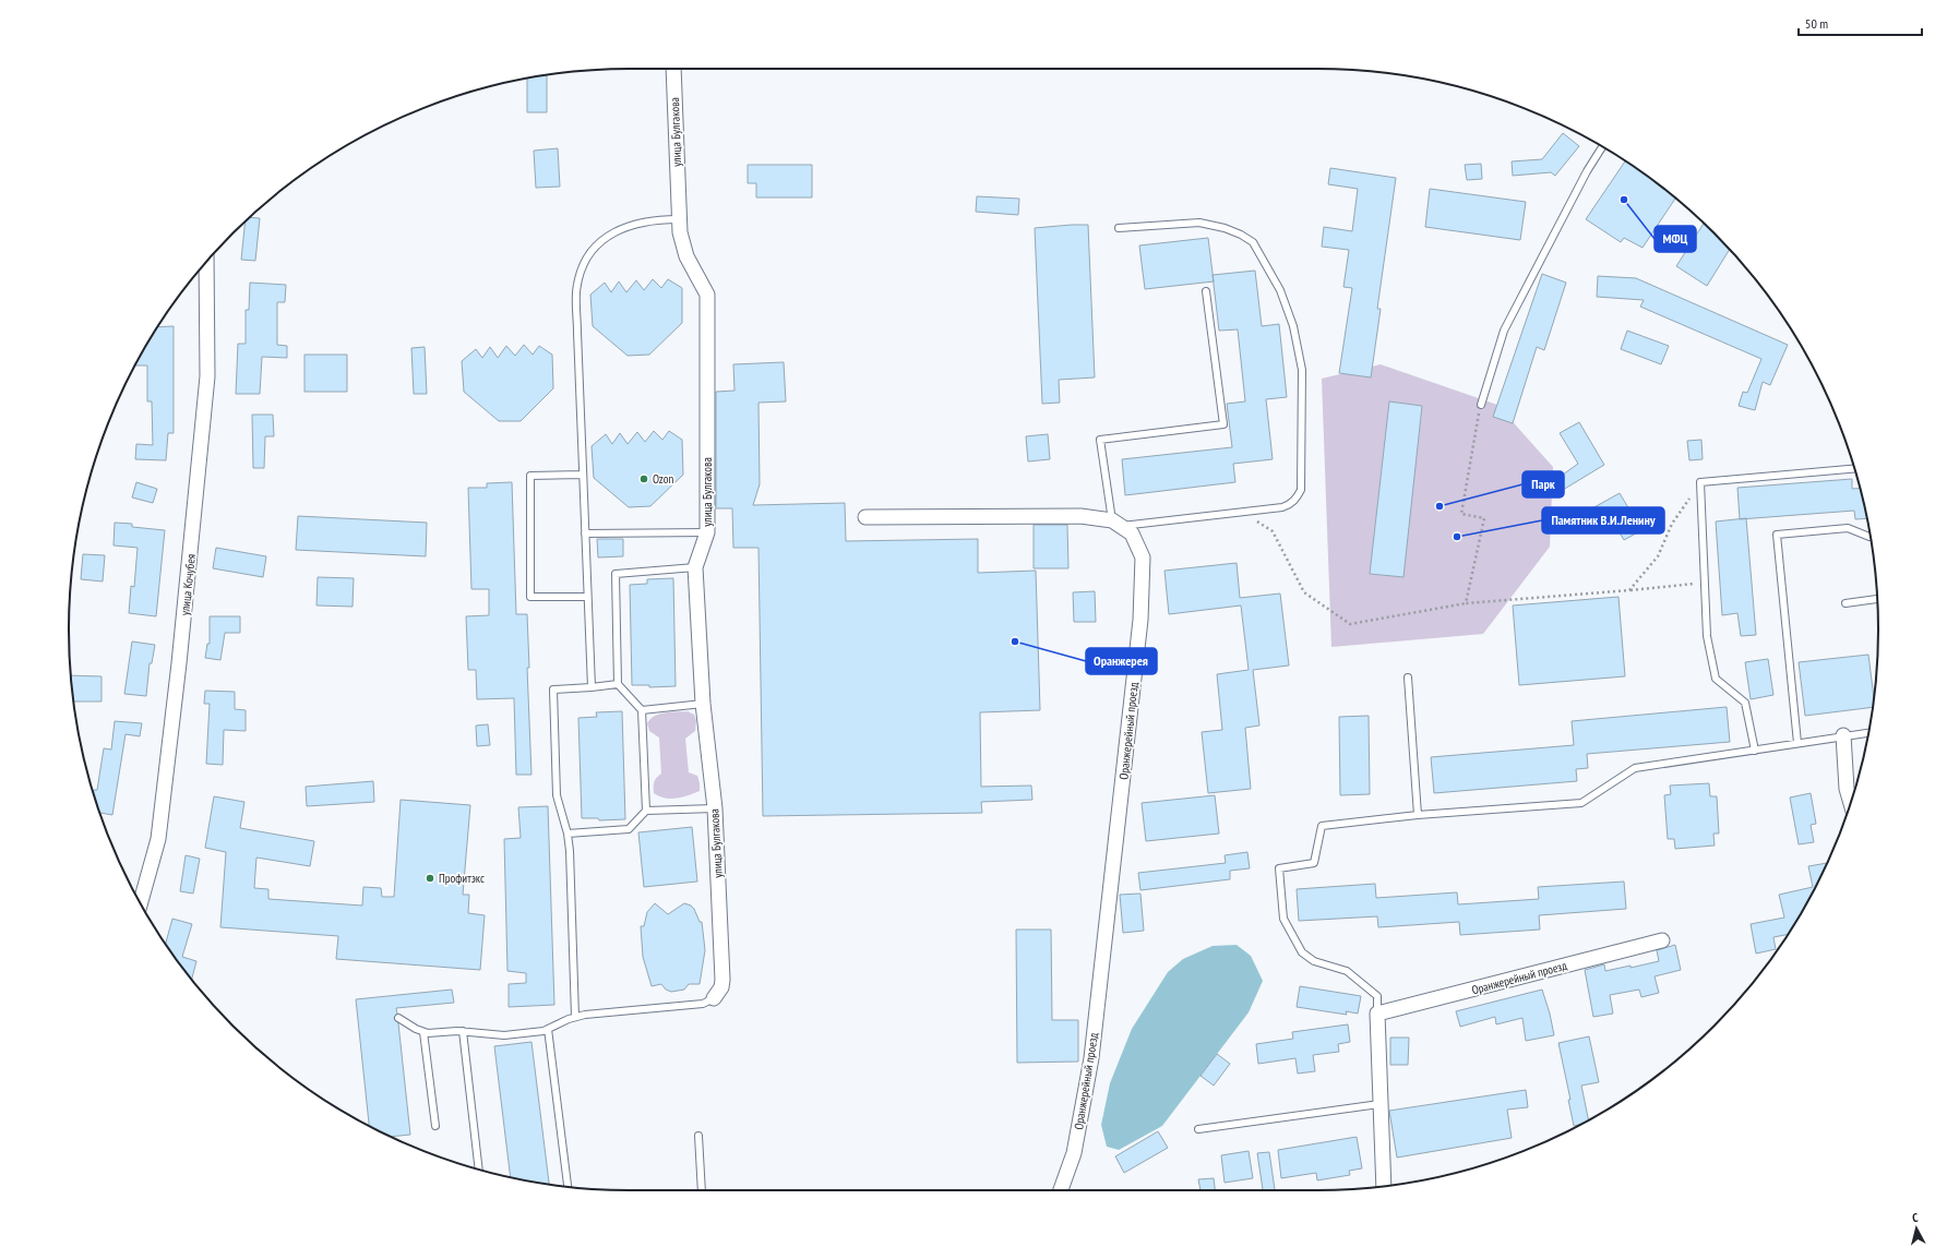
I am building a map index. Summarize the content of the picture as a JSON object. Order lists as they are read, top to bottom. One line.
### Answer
{"streets":{"street":["улица Булгакова","улица Кочубея","Оранжерейный проезд"]},"places":["МФЦ","Ozon","Парк","Памятник В.И.Ленину","Оранжерея","Профитэкс"],"scale_bar":"50 m","north":"top"}
